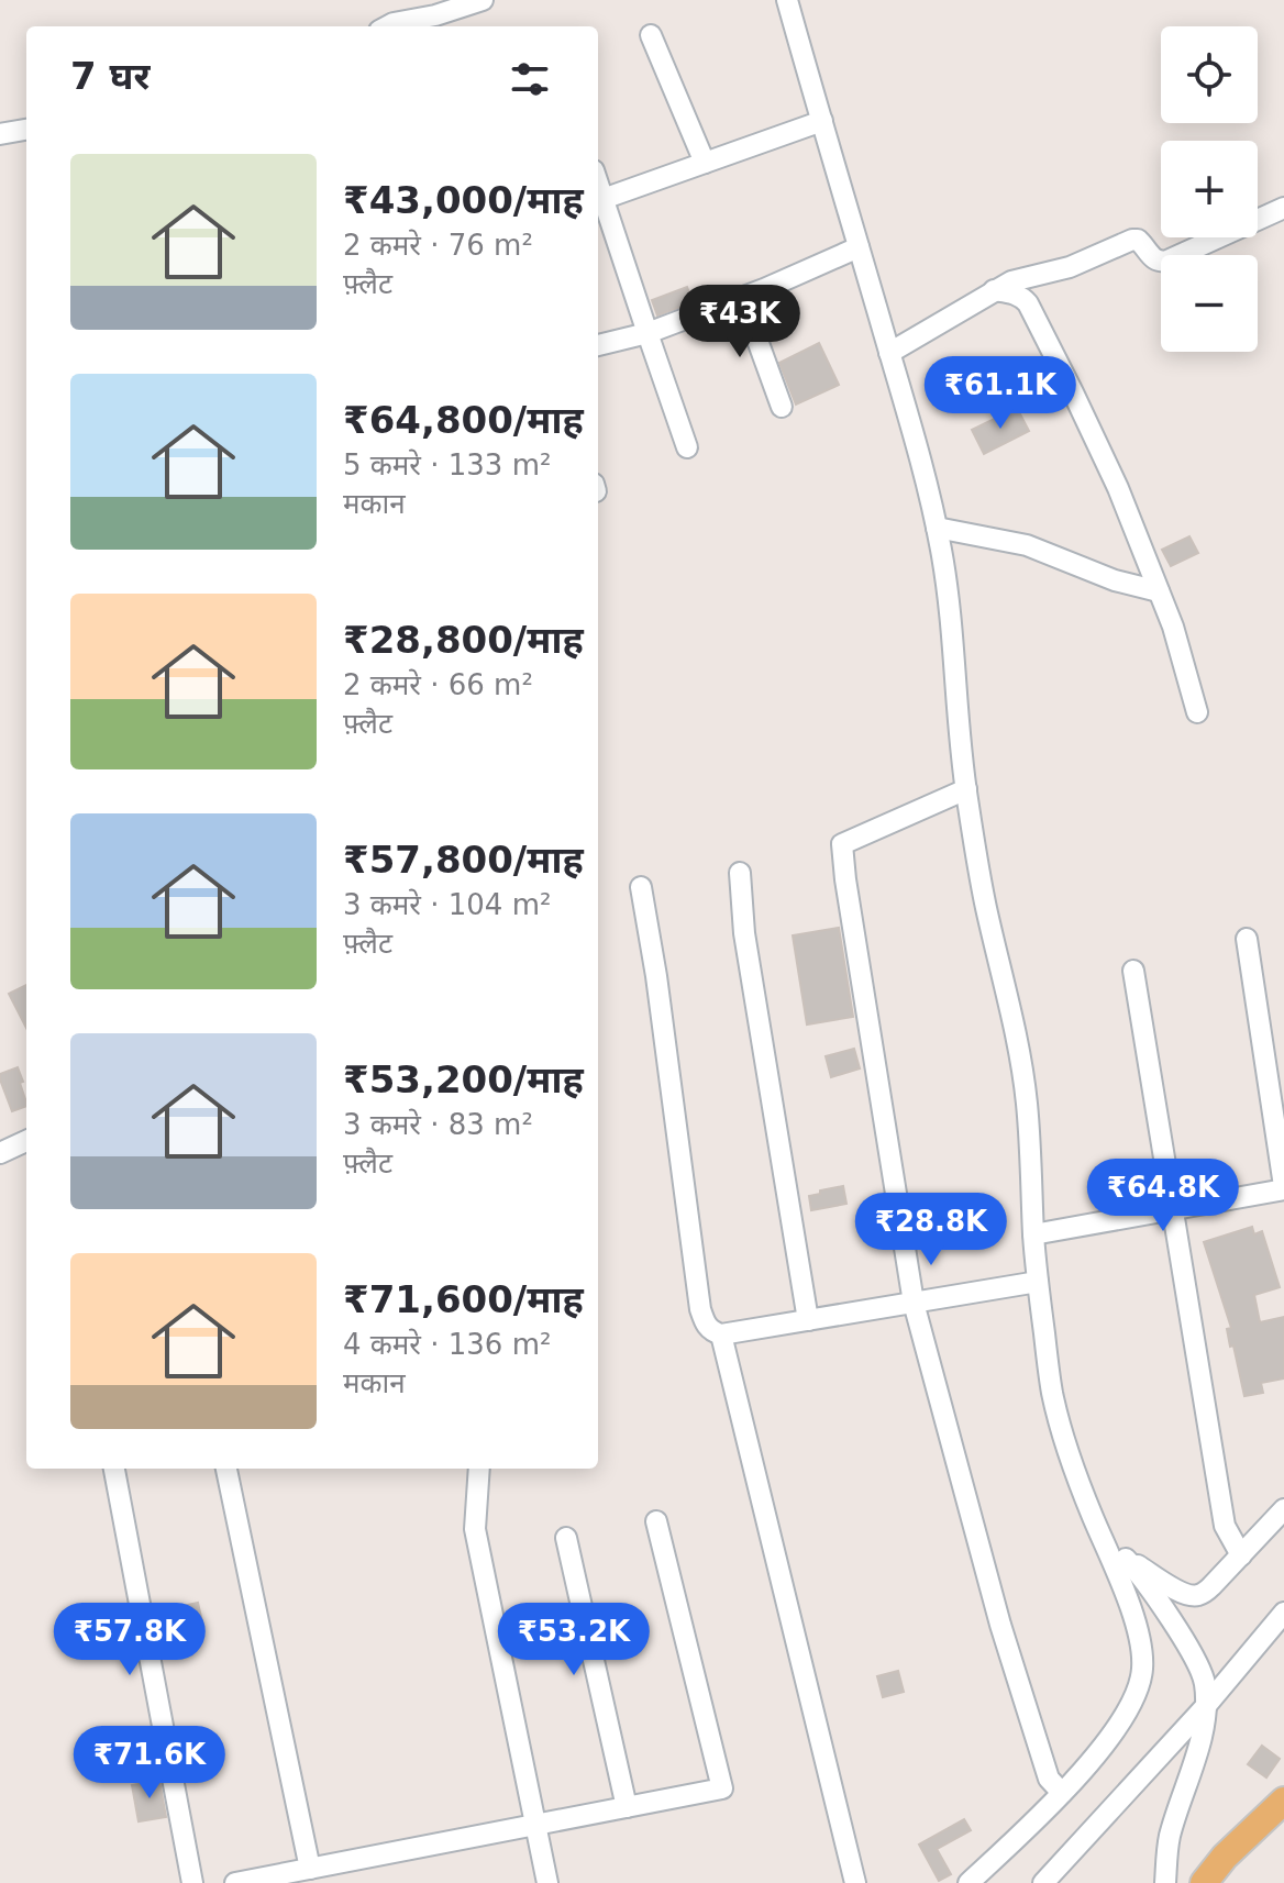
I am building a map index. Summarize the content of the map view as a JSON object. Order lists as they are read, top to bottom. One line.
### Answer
{"page":{"map_buttons":["+","−"],"heading":"7 घर","list":[{"name":"₹43,000/माह","note":"2 कमरे · 76 m² · फ़्लैट"},{"name":"₹64,800/माह","note":"5 कमरे · 133 m² · मकान"},{"name":"₹28,800/माह","note":"2 कमरे · 66 m² · फ़्लैट"},{"name":"₹57,800/माह","note":"3 कमरे · 104 m² · फ़्लैट"},{"name":"₹53,200/माह","note":"3 कमरे · 83 m² · फ़्लैट"},{"name":"₹71,600/माह","note":"4 कमरे · 136 m² · मकान"}],"price":["₹43K","₹61.1K","₹64.8K","₹28.8K","₹57.8K","₹53.2K","₹71.6K"]}}
